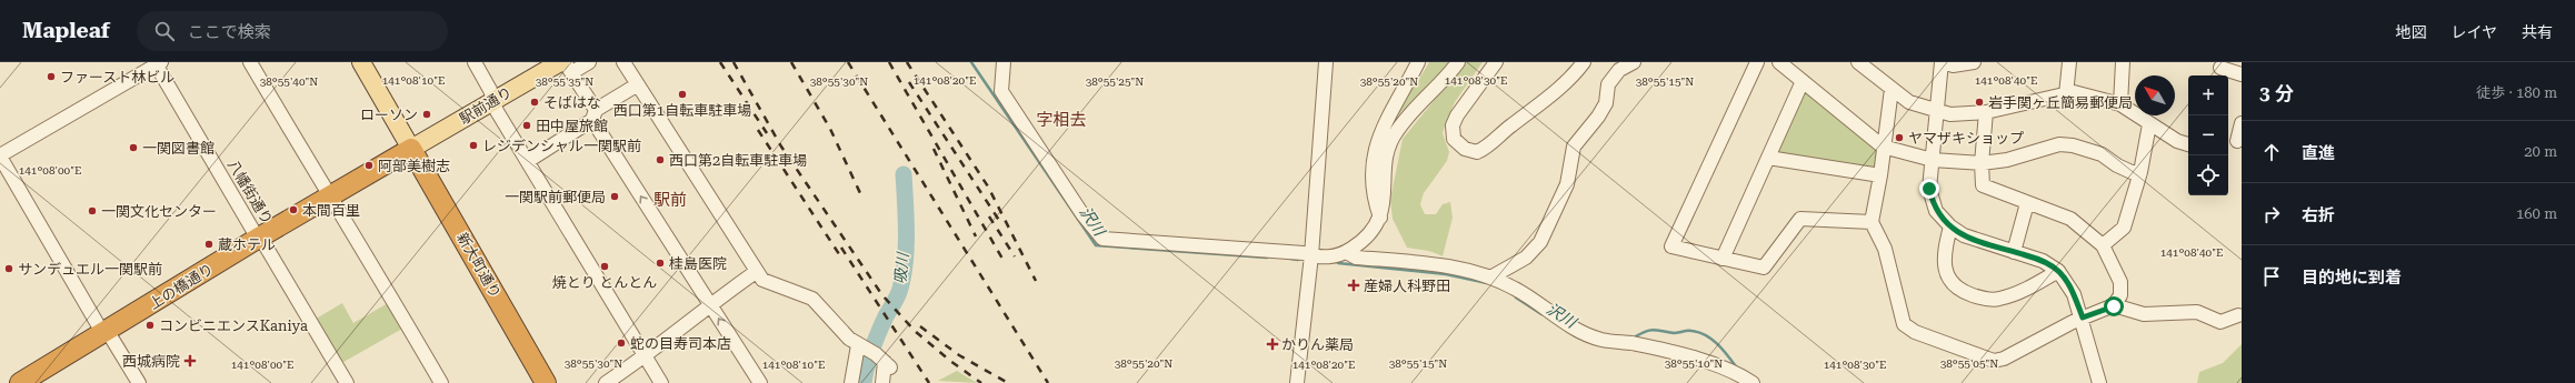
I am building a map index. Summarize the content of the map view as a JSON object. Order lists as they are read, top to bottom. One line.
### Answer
{"streets":{"highway":["新大町通り","上の橋通り"],"main road":["駅前通り"],"street":["八幡街通り"]},"crossings":[["駅前通り","新大町通り"],["駅前通り","上の橋通り"],["八幡街通り","上の橋通り"],["新大町通り","上の橋通り"]],"districts":["字相去","駅前"],"water":["沢川","吸川"],"places":{"other":["ファースト林ビル","西口第1自転車駐車場","そばはな","岩手関ヶ丘簡易郵便局","ローソン","田中屋旅館","ヤマザキショップ","レジデンシャル一関駅前","一関図書館","西口第2自転車駐車場","阿部美樹志","一関駅前郵便局","本間百里","一関文化センター","蔵ホテル","桂島医院","焼とり とんとん","サンデュエル一関駅前","コンビニエンスKaniya","蛇の目寿司本店"],"health":["産婦人科野田","かりん薬局","西城病院"]},"north":"top left","page":{"header":"Mapleaf","search":"ここで検索","nav":["地図","レイヤ","共有"],"heading":["3 分","徒歩 · 180 m"],"map_buttons":["+","−"],"list":[["直進","20 m"],["右折","160 m"],"目的地に到着"]},"coordinates":["141°08'10\"E","141°08'20\"E","141°08'30\"E","141°08'40\"E","38°55'40\"N","38°55'35\"N","38°55'30\"N","38°55'25\"N","38°55'20\"N","38°55'15\"N","141°08'00\"E","38°55'10\"N","38°55'05\"N"]}
